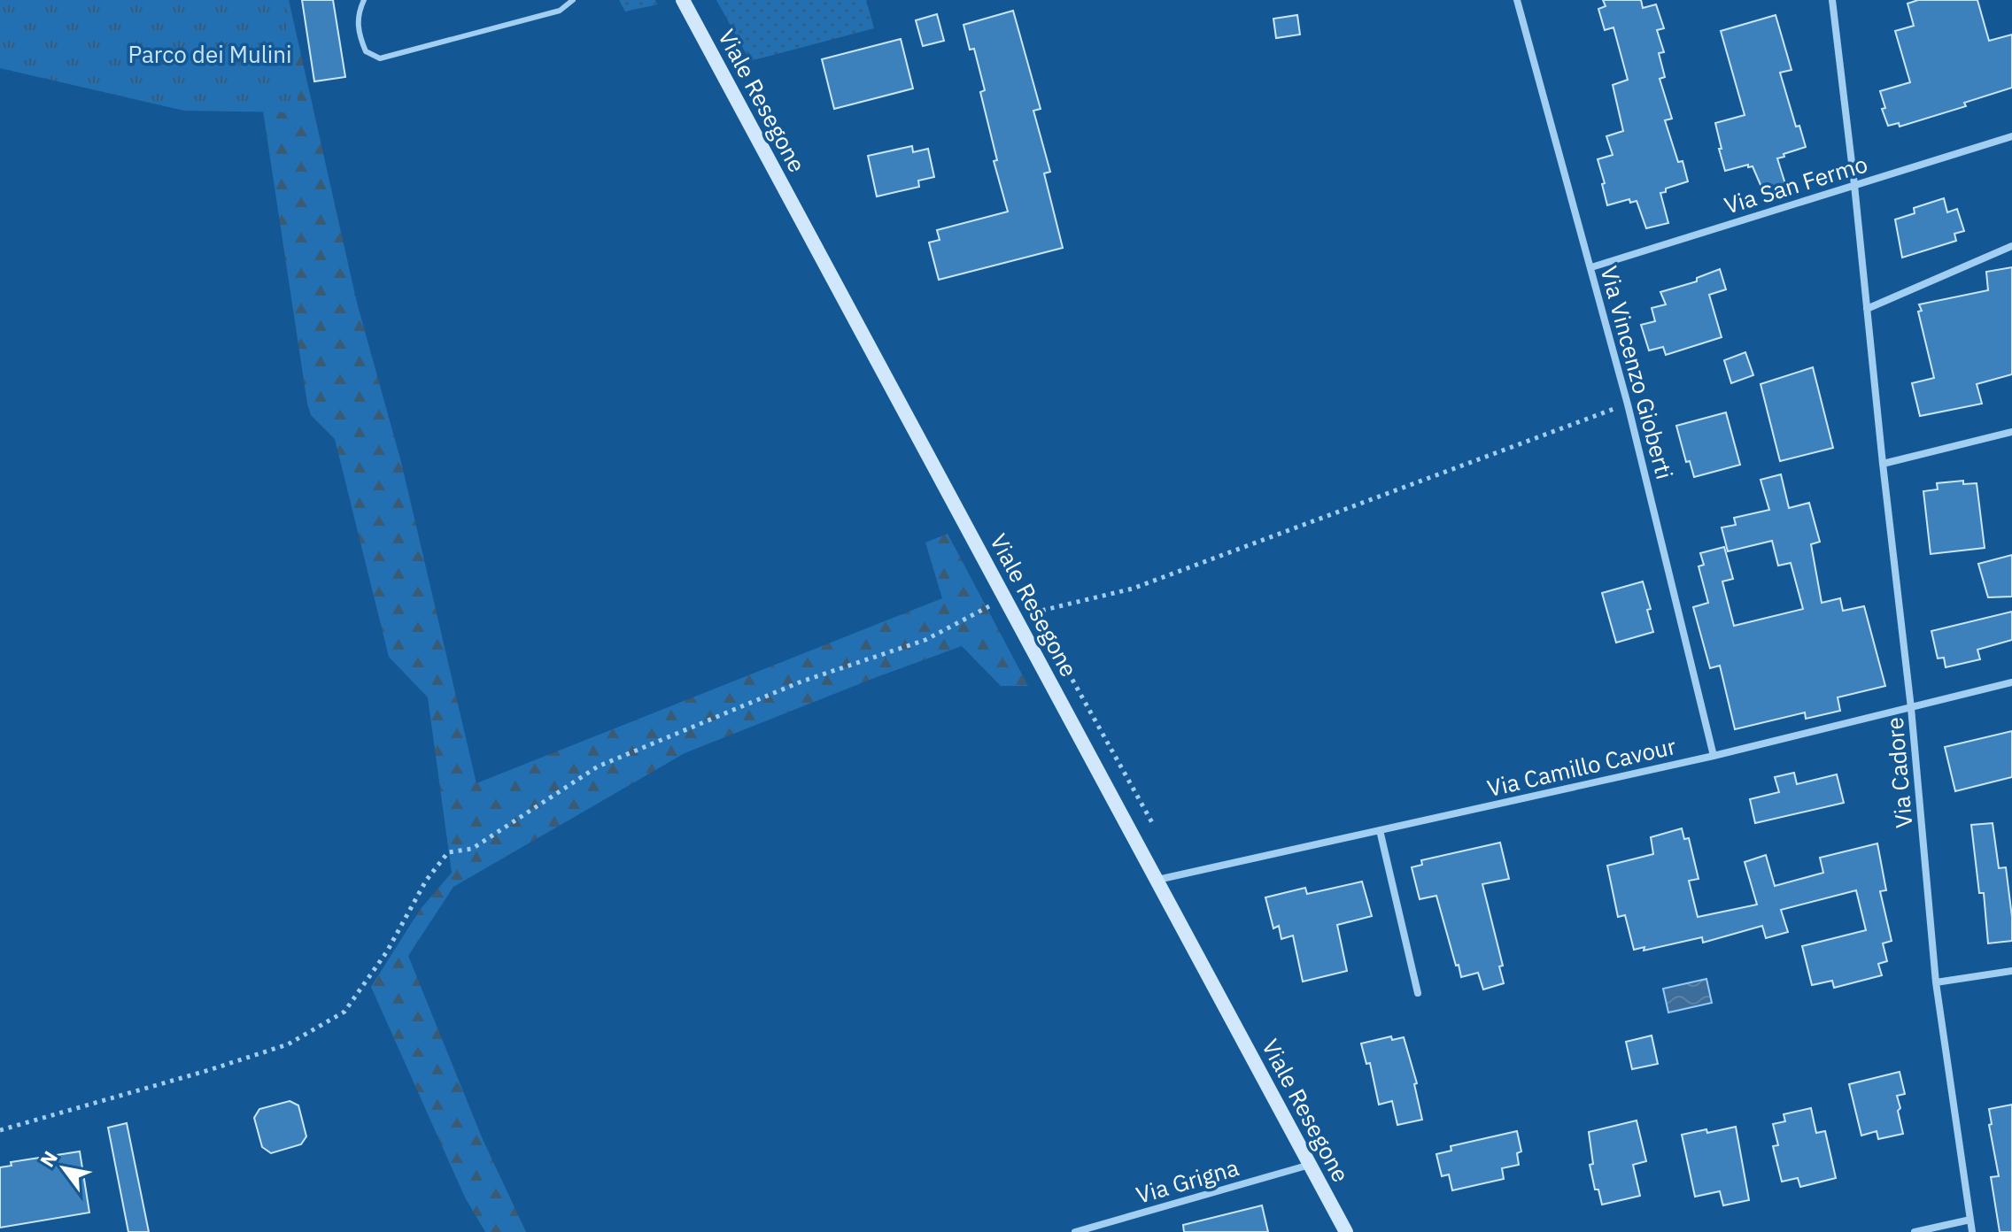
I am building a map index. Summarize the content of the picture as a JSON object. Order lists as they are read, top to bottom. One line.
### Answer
{"streets":{"street":["Viale Resegone","Via San Fermo","Via Vincenzo Gioberti","Via Camillo Cavour","Via Cadore","Via Grigna"]},"crossings":[["Viale Resegone","Via Camillo Cavour"],["Viale Resegone","Via Grigna"],["Via San Fermo","Via Vincenzo Gioberti"],["Via San Fermo","Via Cadore"],["Via Vincenzo Gioberti","Via Camillo Cavour"],["Via Camillo Cavour","Via Cadore"]],"parks":["Parco dei Mulini"],"north":"top left"}
